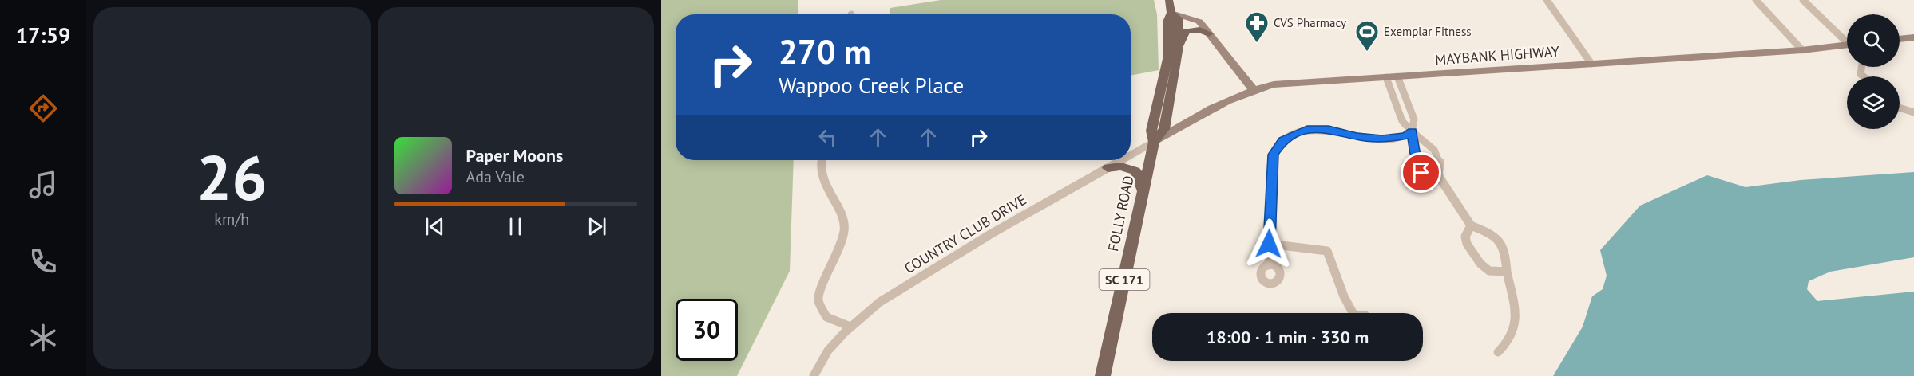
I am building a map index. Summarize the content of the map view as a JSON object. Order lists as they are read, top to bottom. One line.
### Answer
{"streets":{"main road":["MAYBANK HIGHWAY","FOLLY ROAD","SC 171"],"street":["COUNTRY CLUB DRIVE"]},"crossings":[["MAYBANK HIGHWAY","FOLLY ROAD"],["MAYBANK HIGHWAY","COUNTRY CLUB DRIVE"],["FOLLY ROAD","COUNTRY CLUB DRIVE"]],"places":{"pharmacy":["CVS Pharmacy"],"sports":["Exemplar Fitness"]},"page":{"tabs":"17:59","tile":["26","km/h"],"turn":["270 m","Wappoo Creek Place"],"song":["Paper Moons","Ada Vale"],"limit":"30","trip":"18:00 · 1 min · 330 m"}}
